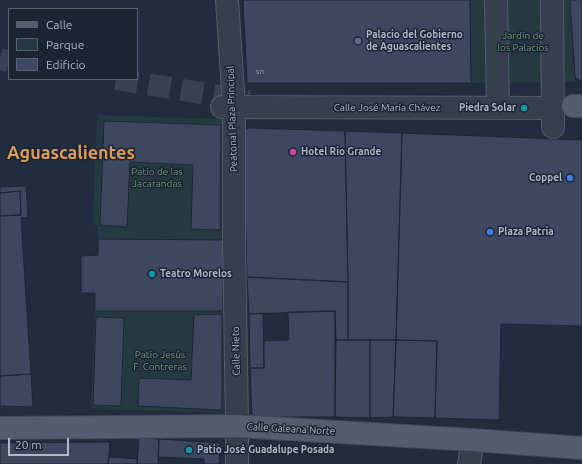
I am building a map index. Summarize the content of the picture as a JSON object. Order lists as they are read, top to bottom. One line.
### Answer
{"streets":{"main road":["Calle Galeana Norte"],"street":["Calle José María Chávez","Peatonal Plaza Principal","Calle Nieto"]},"crossings":[["Calle José María Chávez","Peatonal Plaza Principal"],["Peatonal Plaza Principal","Calle Nieto"],["Calle Nieto","Calle Galeana Norte"]],"districts":["Aguascalientes"],"parks":["Jardín de los Palacios","Patio de las Jacarandas","Patio Jesús F. Contreras"],"places":["Palacio del Gobierno de Aguascalientes","Piedra Solar","Hotel Rio Grande","Coppel","Plaza Patria","Teatro Morelos","Patio José Guadalupe Posada"],"house_numbers":["sn"],"legend":["Calle","Parque","Edificio"],"scale_bar":"20 m"}
